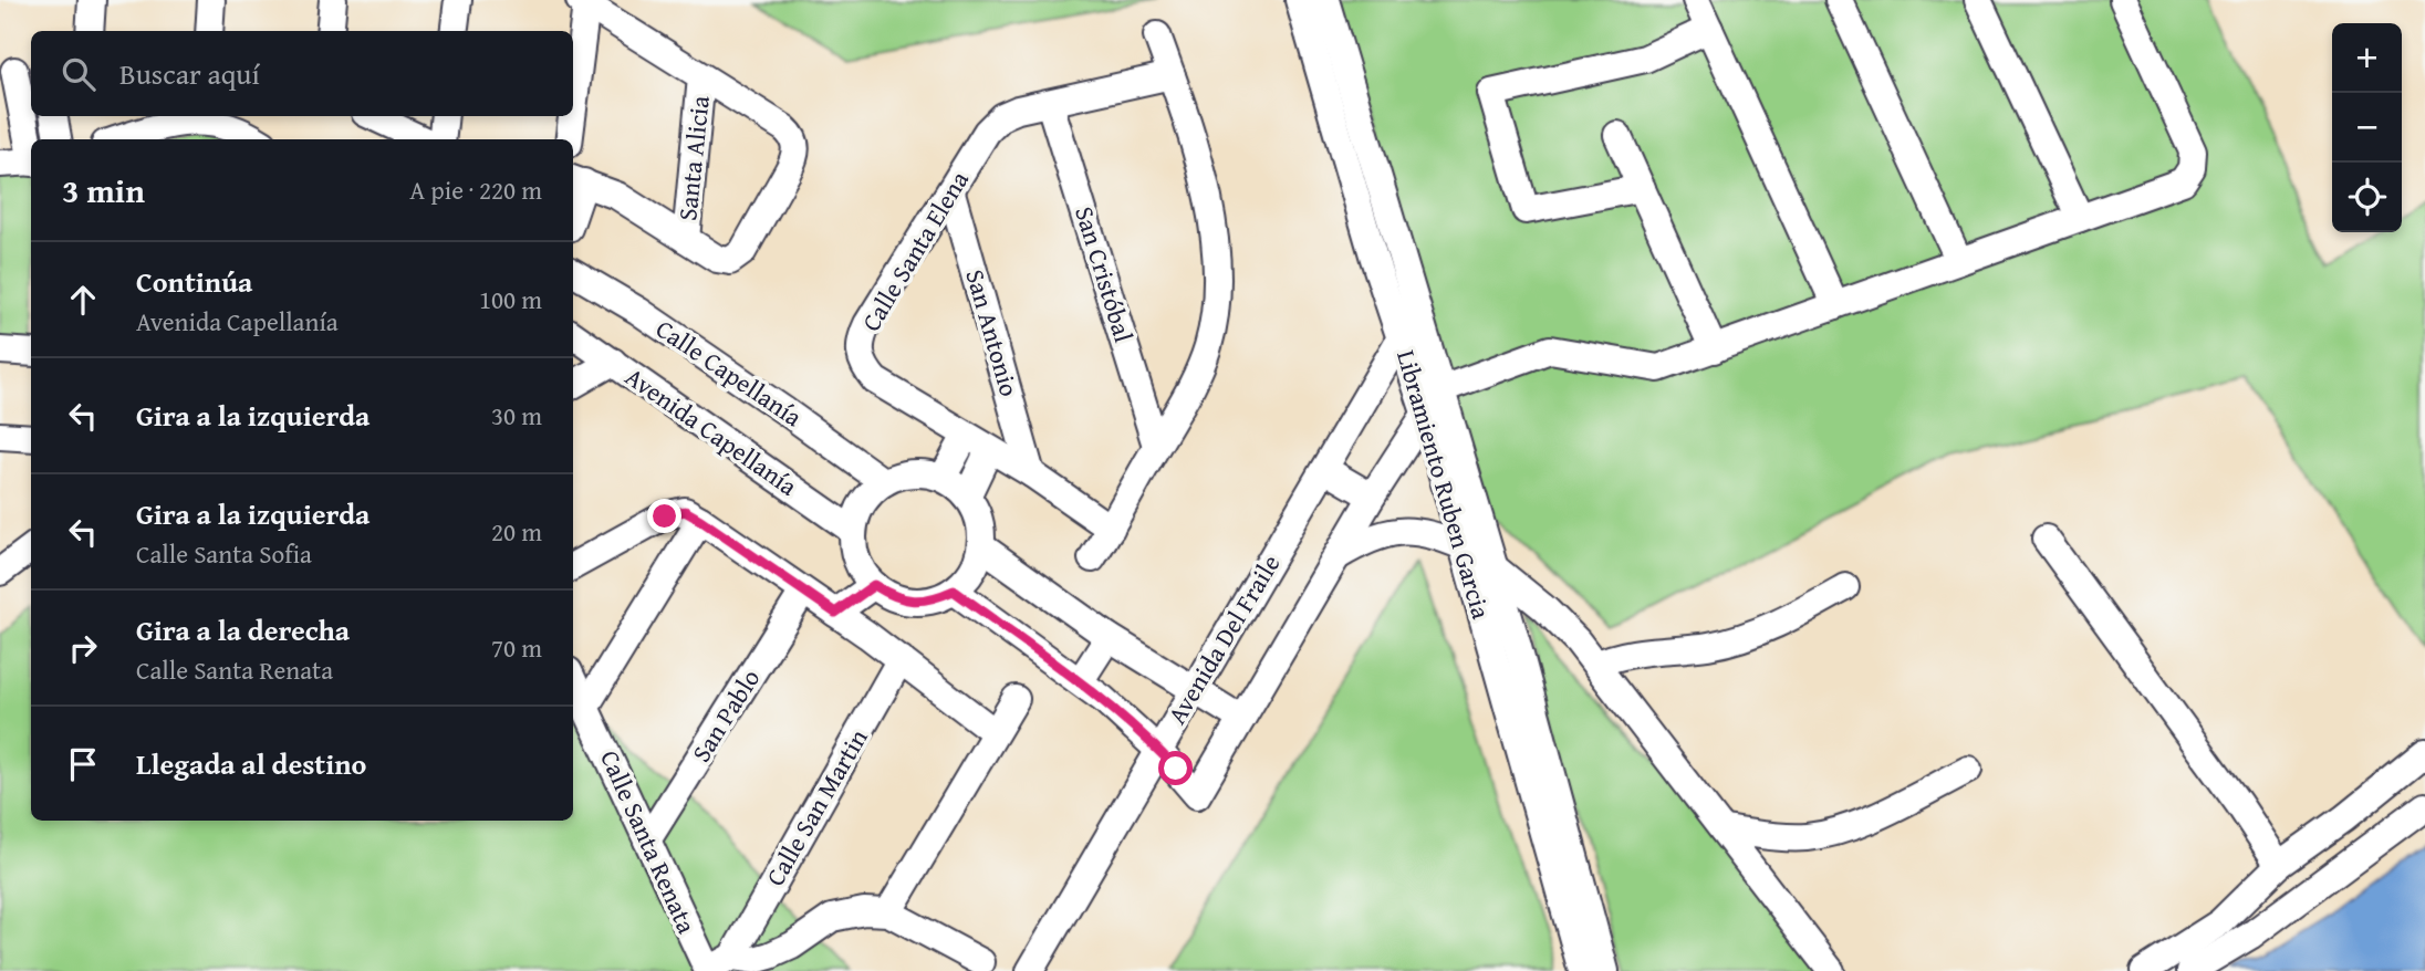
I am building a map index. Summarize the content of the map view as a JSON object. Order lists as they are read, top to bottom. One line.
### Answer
{"streets":{"street":["Santa Alicia","Calle Santa Elena","San Cristóbal","San Antonio","Calle Capellanía","Avenida Capellanía","Libramiento Ruben Garcia","Avenida Del Fraile","San Pablo","Calle San Martin","Calle Santa Renata"]},"crossings":[["Calle Santa Elena","San Cristóbal"],["Calle Santa Elena","San Antonio"],["Calle Capellanía","Avenida Capellanía"],["Libramiento Ruben Garcia","Avenida Del Fraile"],["San Pablo","Calle Santa Renata"]],"page":{"map_buttons":["+","−"],"search":"Buscar aquí","heading":["3 min","A pie · 220 m"],"list":[["Continúa","Avenida Capellanía","100 m"],["Gira a la izquierda","30 m"],["Gira a la izquierda","Calle Santa Sofia","20 m"],["Gira a la derecha","Calle Santa Renata","70 m"],"Llegada al destino"]}}
